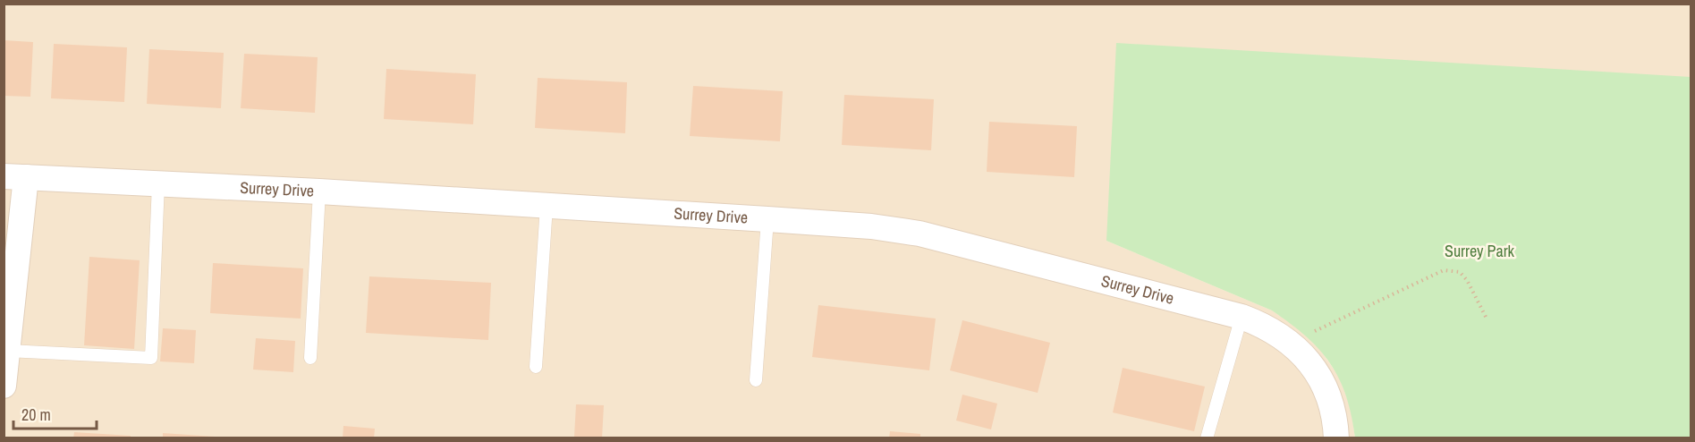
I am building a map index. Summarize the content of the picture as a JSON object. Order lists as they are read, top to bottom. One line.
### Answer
{"streets":{"street":["Surrey Drive"]},"parks":["Surrey Park"],"scale_bar":"20 m"}
